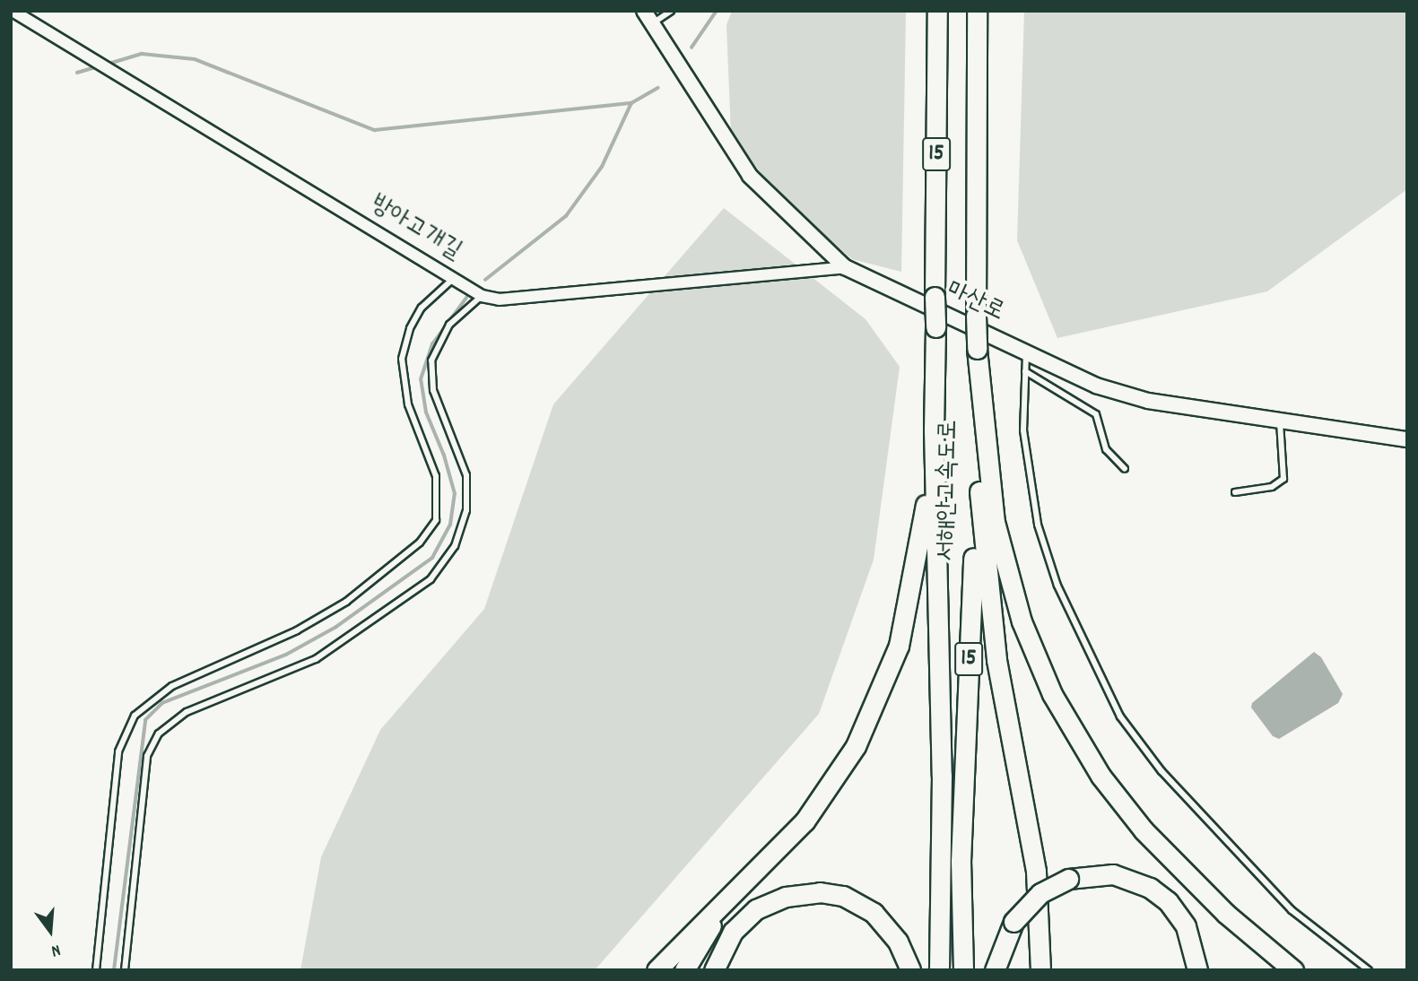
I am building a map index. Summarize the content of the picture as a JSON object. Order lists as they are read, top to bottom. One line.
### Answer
{"streets":{"highway":["15","서해안고속도로"],"street":["방아고개길","마산로"]},"crossings":[["방아고개길","마산로"]],"north":"bottom"}
